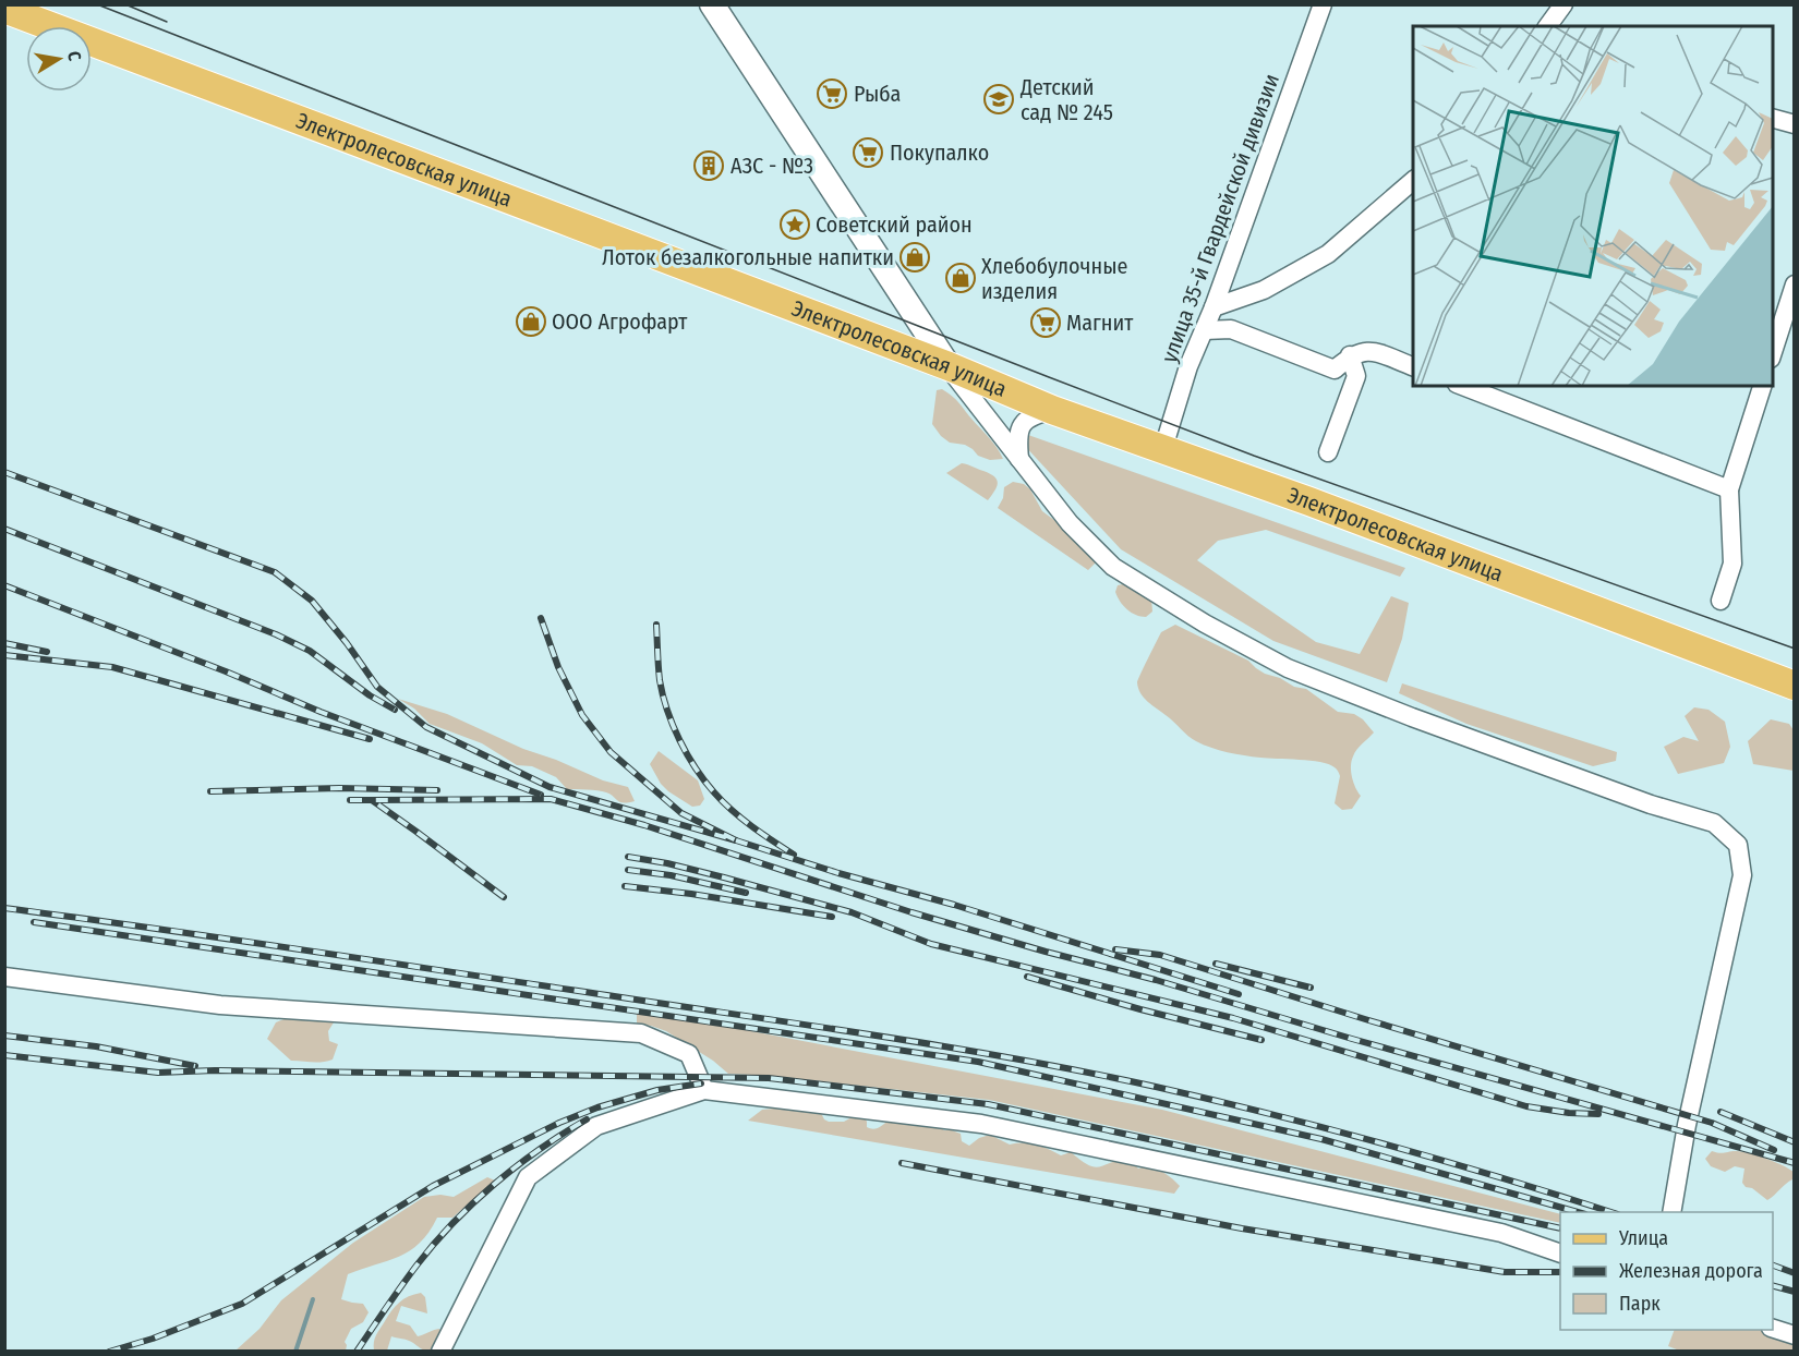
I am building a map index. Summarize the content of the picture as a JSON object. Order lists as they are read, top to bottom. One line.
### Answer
{"streets":{"main road":["Электролесовская улица"],"street":["улица 35-й Гвардейской дивизии"]},"crossings":[["Электролесовская улица","улица 35-й Гвардейской дивизии"]],"places":{"supermarket":["Рыба","Покупалко","Магнит"],"school or university":["Детский сад № 245"],"building":["АЗС - №3"],"place":["Советский район"],"shop":["Лоток безалкогольные напитки","Хлебобулочные изделия","ООО Агрофарт"]},"legend":["Улица","Железная дорога","Парк"],"north":"right"}
